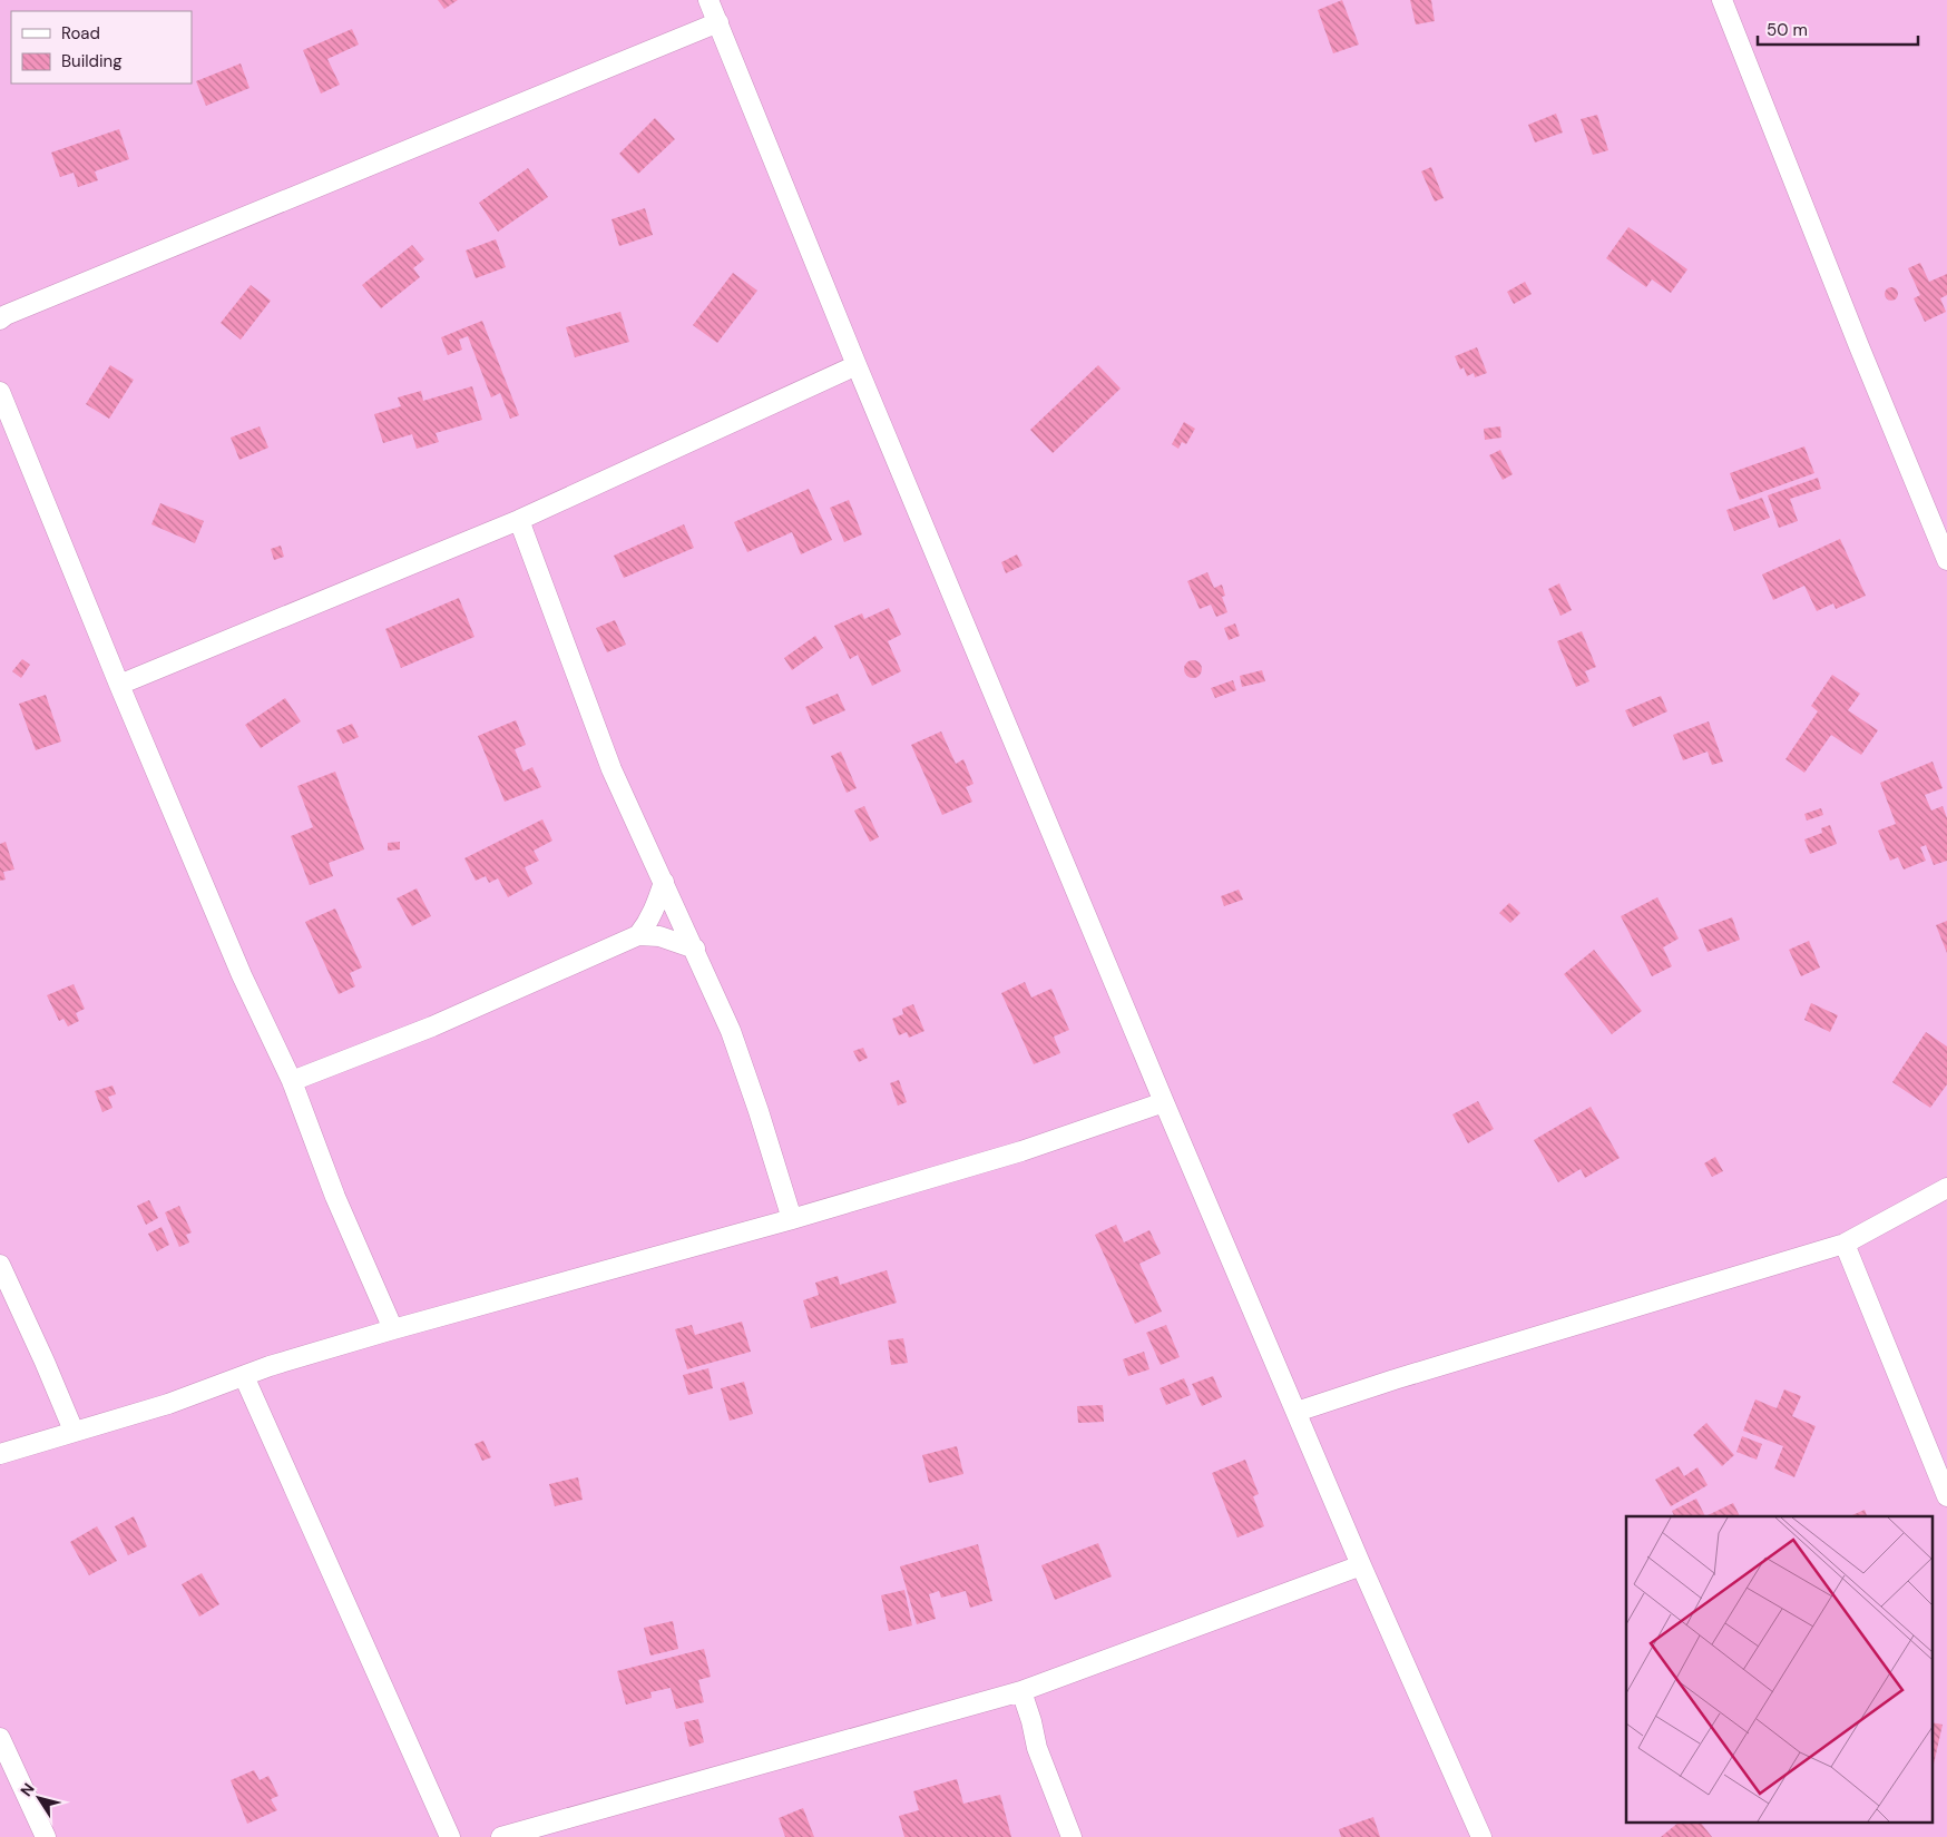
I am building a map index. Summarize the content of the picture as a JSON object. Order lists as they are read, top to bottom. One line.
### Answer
{"legend":["Road","Building"],"scale_bar":"50 m","north":"top left"}
